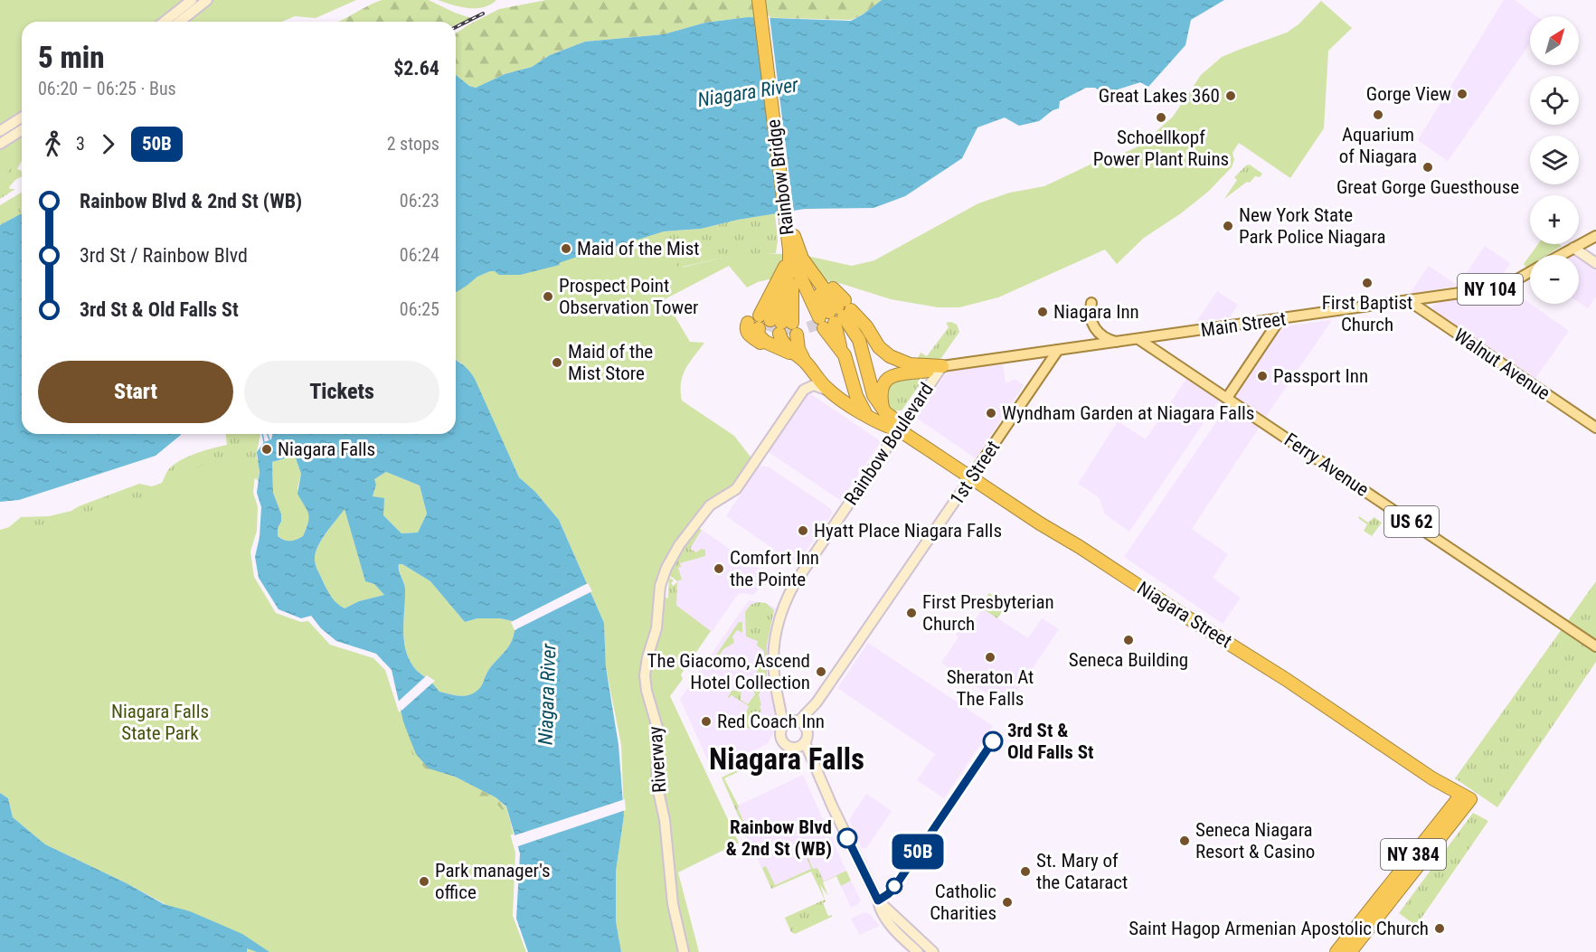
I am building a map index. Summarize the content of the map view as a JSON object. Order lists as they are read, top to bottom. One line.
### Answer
{"streets":{"highway":["Rainbow Bridge","Niagara Street","NY 384"],"main road":["NY 104","Main Street","Walnut Avenue","Rainbow Boulevard","Ferry Avenue","1st Street","US 62","Riverway"]},"crossings":[["Main Street","Walnut Avenue"],["Main Street","Rainbow Boulevard"],["Main Street","Ferry Avenue"],["Main Street","1st Street"],["Rainbow Boulevard","1st Street"],["Rainbow Boulevard","Niagara Street"],["1st Street","Niagara Street"],["Niagara Street","NY 384"]],"districts":["Niagara Falls"],"water":["Niagara River"],"parks":["Niagara Falls State Park"],"places":["Gorge View","Great Lakes 360","Aquarium of Niagara","Schoellkopf Power Plant Ruins","Great Gorge Guesthouse","New York State Park Police Niagara","Maid of the Mist","First Baptist Church","Prospect Point Observation Tower","Niagara Inn","Maid of the Mist Store","Passport Inn","Wyndham Garden at Niagara Falls","Niagara Falls","Hyatt Place Niagara Falls","Comfort Inn the Pointe","First Presbyterian Church","Seneca Building","Sheraton At The Falls","The Giacomo, Ascend Hotel Collection","Red Coach Inn","3rd St & Old Falls St","Rainbow Blvd & 2nd St (WB)","Seneca Niagara Resort & Casino","St. Mary of the Cataract","Park manager's office","Catholic Charities","Saint Hagop Armenian Apostolic Church"],"lines":["bus line 50B"],"north":"top right","page":{"on_map":"50B","map_buttons":["+","−"],"heading":["5 min","06:20 – 06:25 · Bus","$2.64"],"legs":["3","50B","2 stops"],"list":[{"name":"Rainbow Blvd & 2nd St (WB)","value":"06:23"},{"name":"3rd St / Rainbow Blvd","value":"06:24"},{"name":"3rd St & Old Falls St","value":"06:25"}],"buttons":["Start","Tickets"]}}
